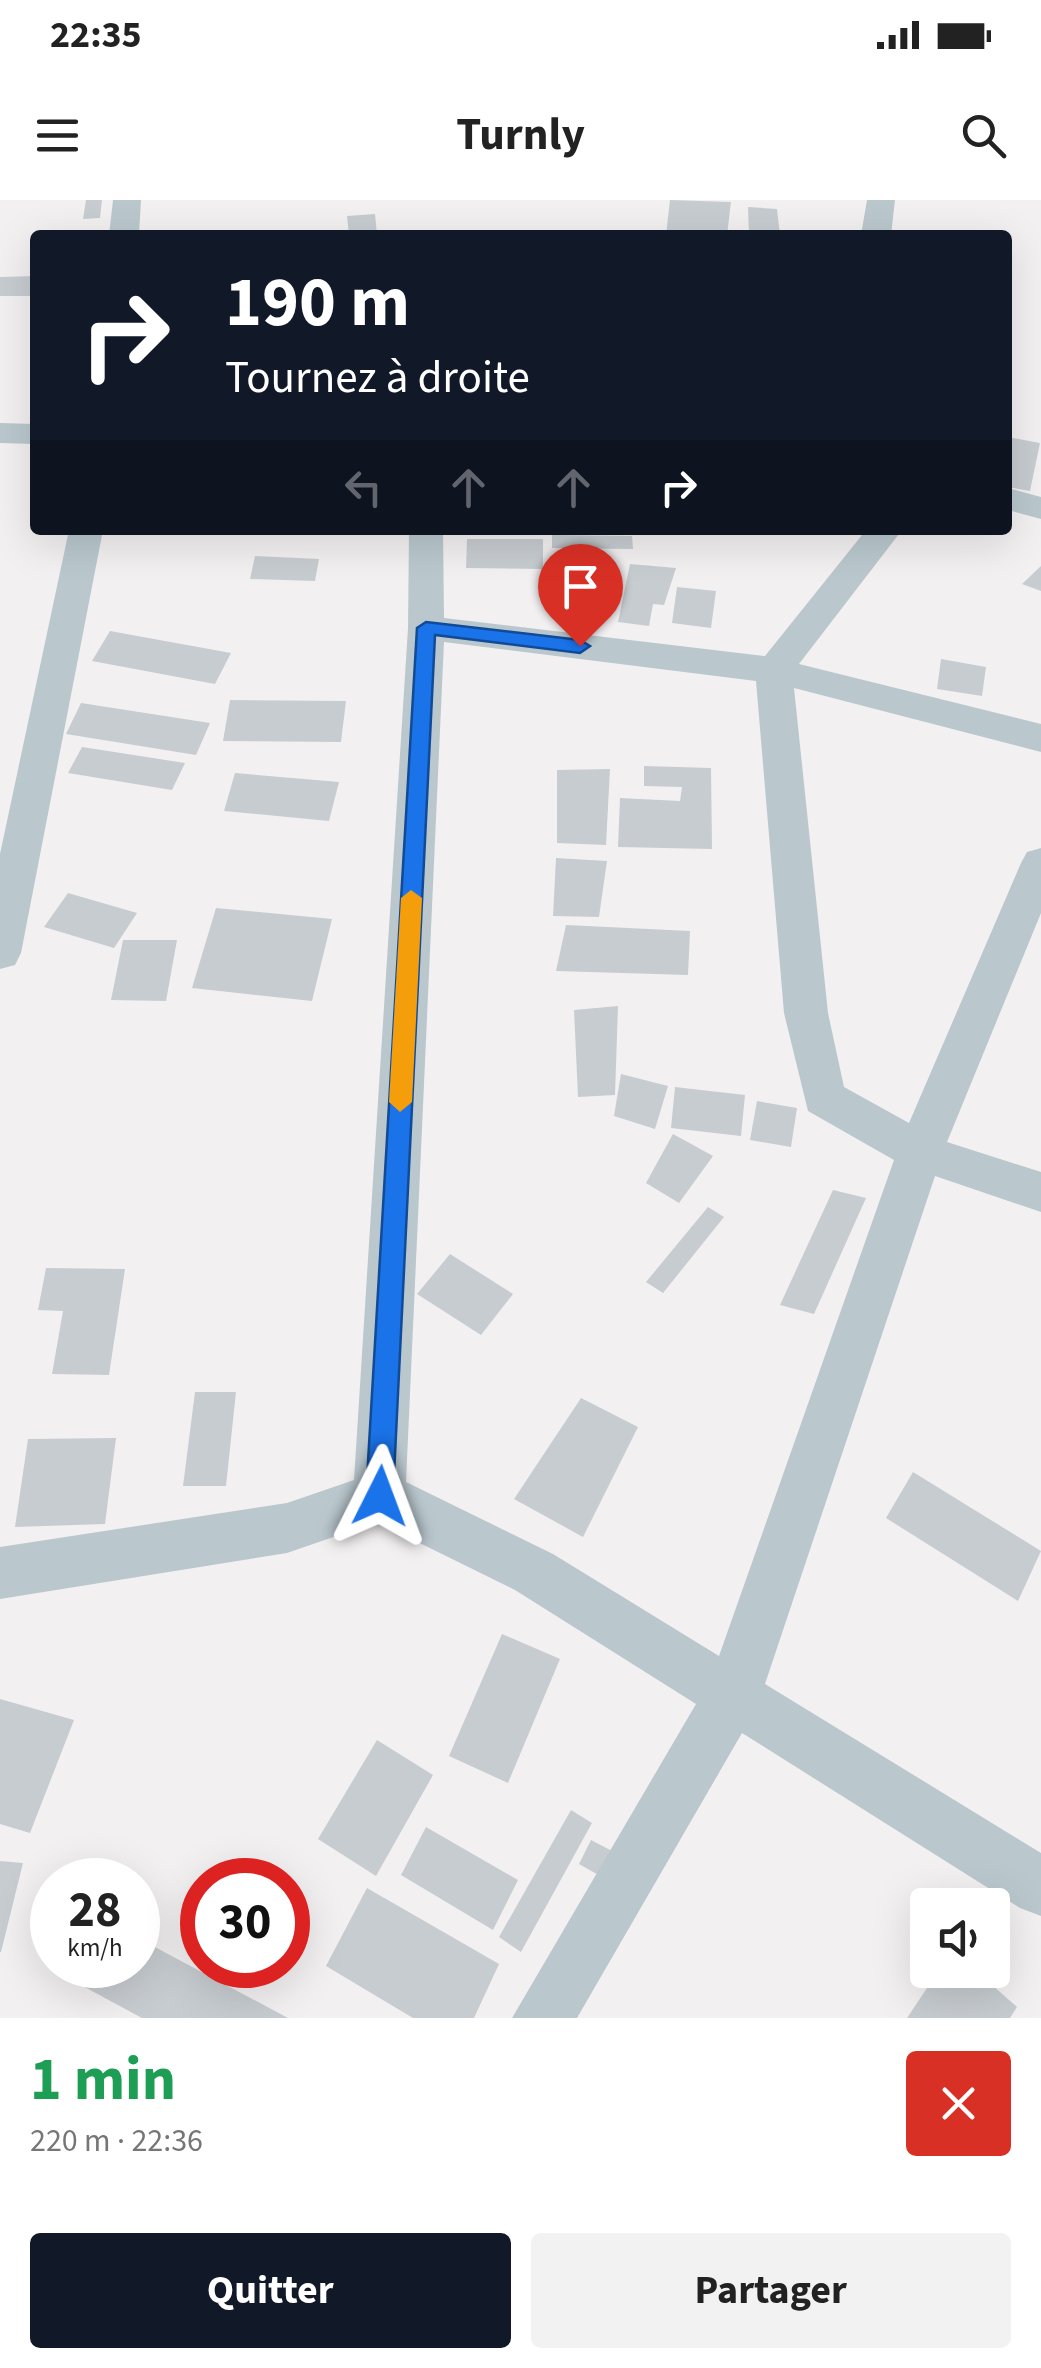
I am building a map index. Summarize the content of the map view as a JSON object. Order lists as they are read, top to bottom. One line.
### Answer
{"page":{"status":"22:35","header":"Turnly","turn":["190 m","Tournez à droite"],"speed":"28 km/h","limit":"30","heading":["1 min","220 m · 22:36"],"buttons":["Quitter","Partager"]}}
